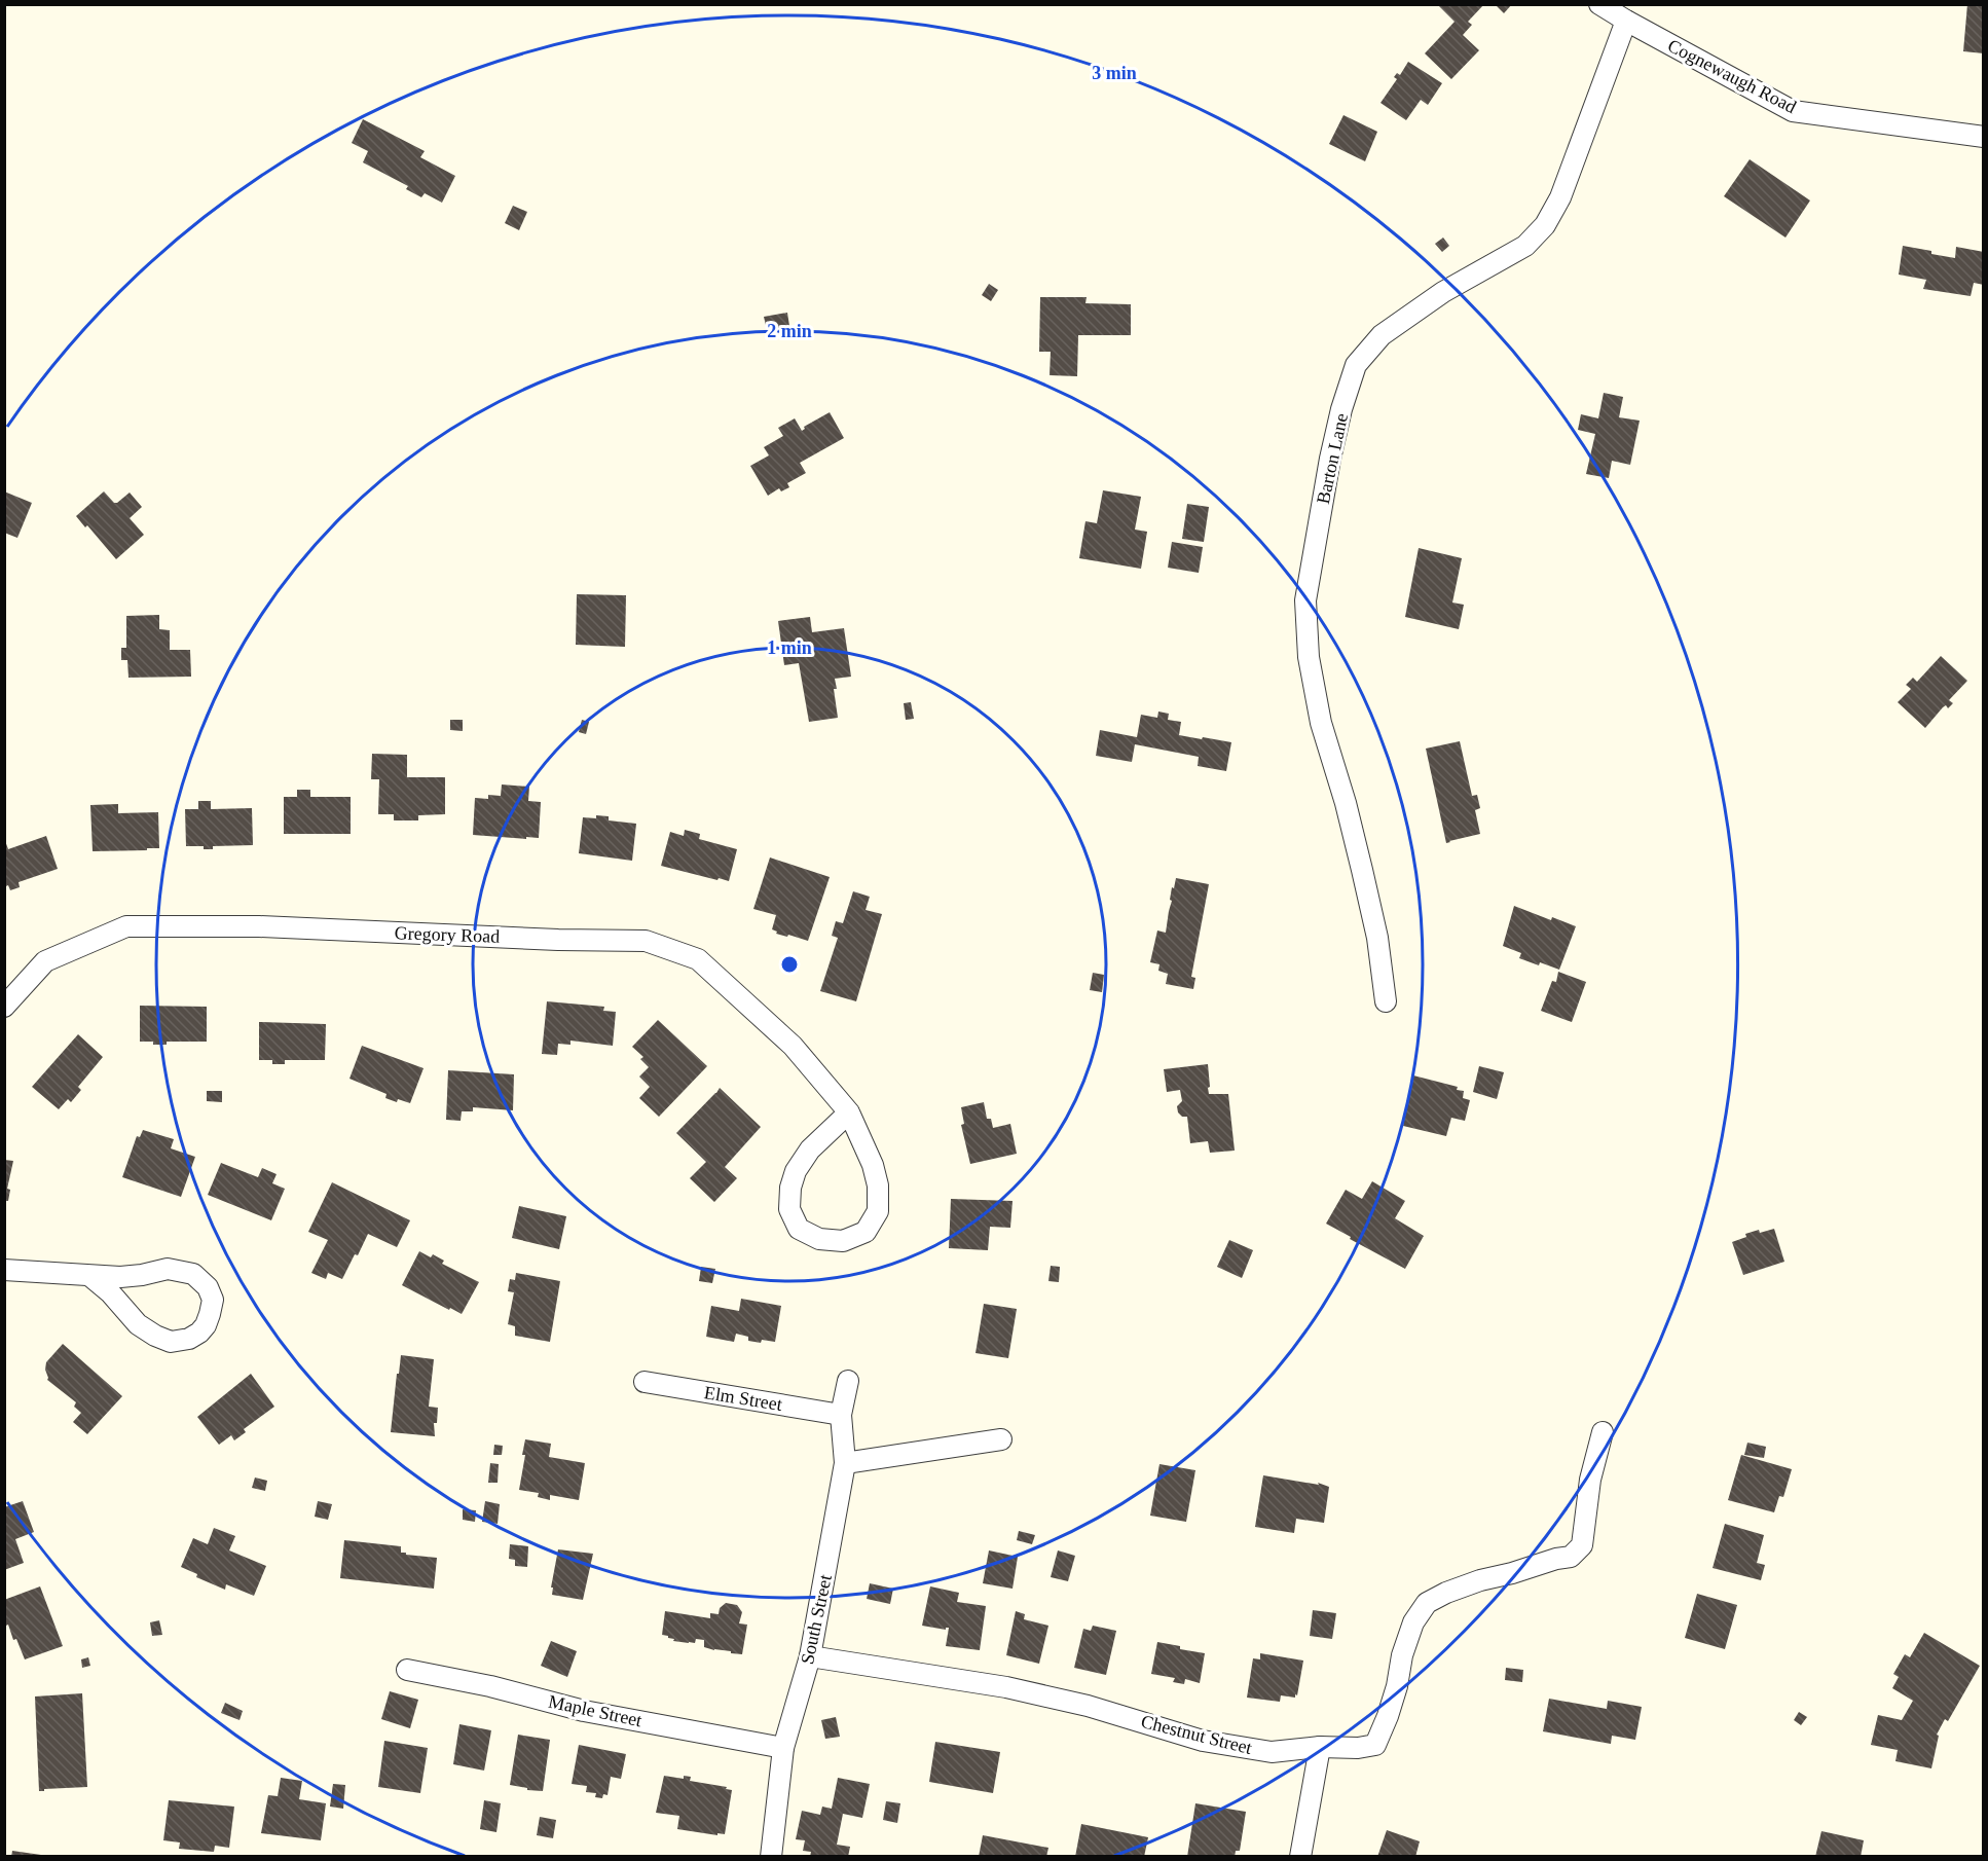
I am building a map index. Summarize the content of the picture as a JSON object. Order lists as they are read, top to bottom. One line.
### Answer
{"streets":{"street":["Cognewaugh Road","Barton Lane","Gregory Road","Elm Street","South Street","Maple Street","Chestnut Street"]},"crossings":[["Cognewaugh Road","Barton Lane"],["Elm Street","South Street"],["South Street","Maple Street"],["South Street","Chestnut Street"]],"rings":["3 min","2 min","1 min"]}
